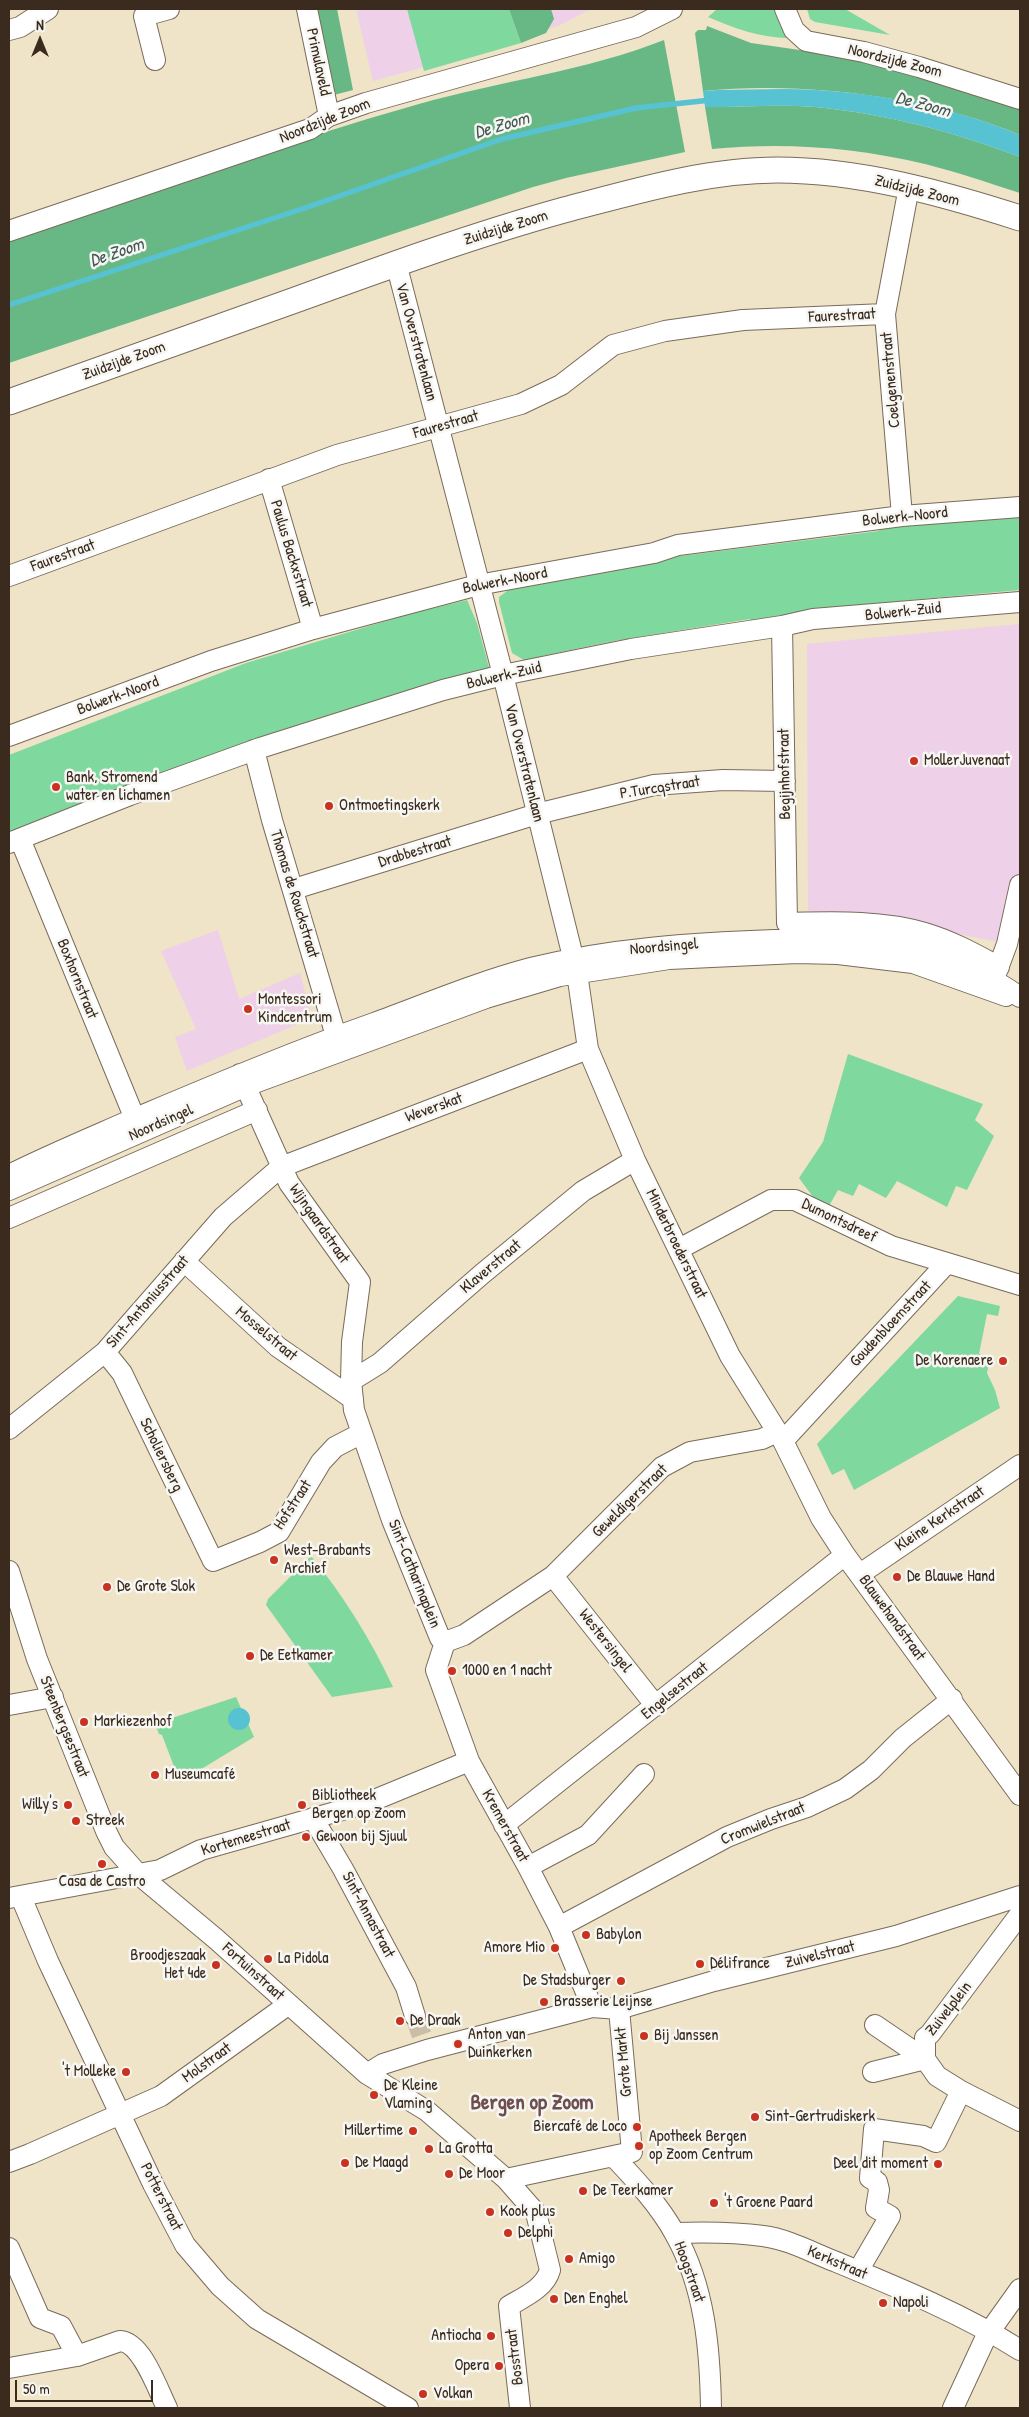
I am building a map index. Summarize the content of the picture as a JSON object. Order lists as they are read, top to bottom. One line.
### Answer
{"streets":{"main road":["Zuidzijde Zoom"],"street":["Noordzijde Zoom","Primulaveld","Faurestraat","Van Overstratenlaan","Coelgenenstraat","Bolwerk-Noord","Paulus Backxstraat","Bolwerk-Zuid","Begijnhofstraat","P.Turcqstraat","Drabbestraat","Thomas de Rouckstraat","Noordsingel","Boxhornstraat","Weverskat","Dumontsdreef","Wijngaardstraat","Minderbroederstraat","Klaverstraat","Sint-Antoniusstraat","Goudenbloemstraat","Mosselstraat","Scholiersberg","Geweldigerstraat","Hofstraat","Kleine Kerkstraat","Sint-Catharinaplein","Blauwehandstraat","Westersingel","Engelsestraat","Steenbergsestraat","Cromwielstraat","Kremerstraat","Kortemeestraat","Sint-Annastraat","Zuivelstraat","Fortuinstraat","Zuivelplein","Grote Markt","Molstraat","Potterstraat","Kerkstraat","Hoogstraat","Bosstraat"]},"crossings":[["Noordzijde Zoom","Primulaveld"],["Zuidzijde Zoom","Van Overstratenlaan"],["Zuidzijde Zoom","Coelgenenstraat"],["Faurestraat","Van Overstratenlaan"],["Faurestraat","Coelgenenstraat"],["Faurestraat","Paulus Backxstraat"],["Van Overstratenlaan","Bolwerk-Noord"],["Van Overstratenlaan","Bolwerk-Zuid"],["Van Overstratenlaan","P.Turcqstraat"],["Van Overstratenlaan","Drabbestraat"],["Van Overstratenlaan","Noordsingel"],["Coelgenenstraat","Bolwerk-Noord"],["Bolwerk-Noord","Paulus Backxstraat"],["Bolwerk-Zuid","Begijnhofstraat"],["Bolwerk-Zuid","Thomas de Rouckstraat"],["Bolwerk-Zuid","Boxhornstraat"],["Begijnhofstraat","P.Turcqstraat"],["Begijnhofstraat","Noordsingel"],["P.Turcqstraat","Drabbestraat"],["Drabbestraat","Thomas de Rouckstraat"],["Thomas de Rouckstraat","Noordsingel"],["Noordsingel","Boxhornstraat"],["Noordsingel","Wijngaardstraat"],["Weverskat","Wijngaardstraat"],["Weverskat","Minderbroederstraat"],["Weverskat","Sint-Antoniusstraat"],["Dumontsdreef","Minderbroederstraat"],["Dumontsdreef","Goudenbloemstraat"],["Wijngaardstraat","Klaverstraat"],["Wijngaardstraat","Sint-Antoniusstraat"],["Wijngaardstraat","Mosselstraat"],["Wijngaardstraat","Sint-Catharinaplein"],["Minderbroederstraat","Klaverstraat"],["Minderbroederstraat","Goudenbloemstraat"],["Minderbroederstraat","Geweldigerstraat"],["Minderbroederstraat","Blauwehandstraat"],["Klaverstraat","Mosselstraat"],["Klaverstraat","Sint-Catharinaplein"],["Sint-Antoniusstraat","Mosselstraat"],["Sint-Antoniusstraat","Scholiersberg"],["Goudenbloemstraat","Geweldigerstraat"],["Goudenbloemstraat","Blauwehandstraat"],["Mosselstraat","Sint-Catharinaplein"],["Scholiersberg","Hofstraat"],["Geweldigerstraat","Sint-Catharinaplein"],["Geweldigerstraat","Blauwehandstraat"],["Geweldigerstraat","Westersingel"],["Hofstraat","Sint-Catharinaplein"],["Kleine Kerkstraat","Blauwehandstraat"],["Sint-Catharinaplein","Westersingel"],["Sint-Catharinaplein","Kremerstraat"],["Blauwehandstraat","Engelsestraat"],["Blauwehandstraat","Cromwielstraat"],["Westersingel","Engelsestraat"],["Engelsestraat","Kremerstraat"],["Steenbergsestraat","Kortemeestraat"],["Steenbergsestraat","Fortuinstraat"],["Cromwielstraat","Kremerstraat"],["Kremerstraat","Kortemeestraat"],["Kremerstraat","Grote Markt"],["Kortemeestraat","Sint-Annastraat"],["Kortemeestraat","Fortuinstraat"],["Kortemeestraat","Potterstraat"],["Zuivelstraat","Grote Markt"],["Fortuinstraat","Grote Markt"],["Fortuinstraat","Molstraat"],["Grote Markt","Hoogstraat"],["Grote Markt","Bosstraat"],["Molstraat","Potterstraat"],["Kerkstraat","Hoogstraat"]],"districts":["Bergen op Zoom"],"water":["De Zoom"],"places":["MollerJuvenaat","Bank, Stromend water en lichamen","Ontmoetingskerk","Montessori Kindcentrum","De Korenaere","West-Brabants Archief","De Blauwe Hand","De Grote Slok","De Eetkamer","1000 en 1 nacht","Markiezenhof","Museumcafé","Willy's","Bibliotheek Bergen op Zoom","Streek","Gewoon bij Sjuul","Casa de Castro","Babylon","Amore Mio","La Pidola","Délifrance","Broodjeszaak Het 4de","De Stadsburger","Brasserie Leijnse","De Draak","Bij Janssen","Anton van Duinkerken","'t Molleke","De Kleine Vlaming","Sint-Gertrudiskerk","Biercafé de Loco","Millertime","Apotheek Bergen op Zoom Centrum","La Grotta","De Maagd","Deel dit moment","De Moor","De Teerkamer","'t Groene Paard","Kook plus","Delphi","Amigo","Den Enghel","Napoli","Antiocha","Opera","Volkan"],"scale_bar":"50 m","north":"top"}
